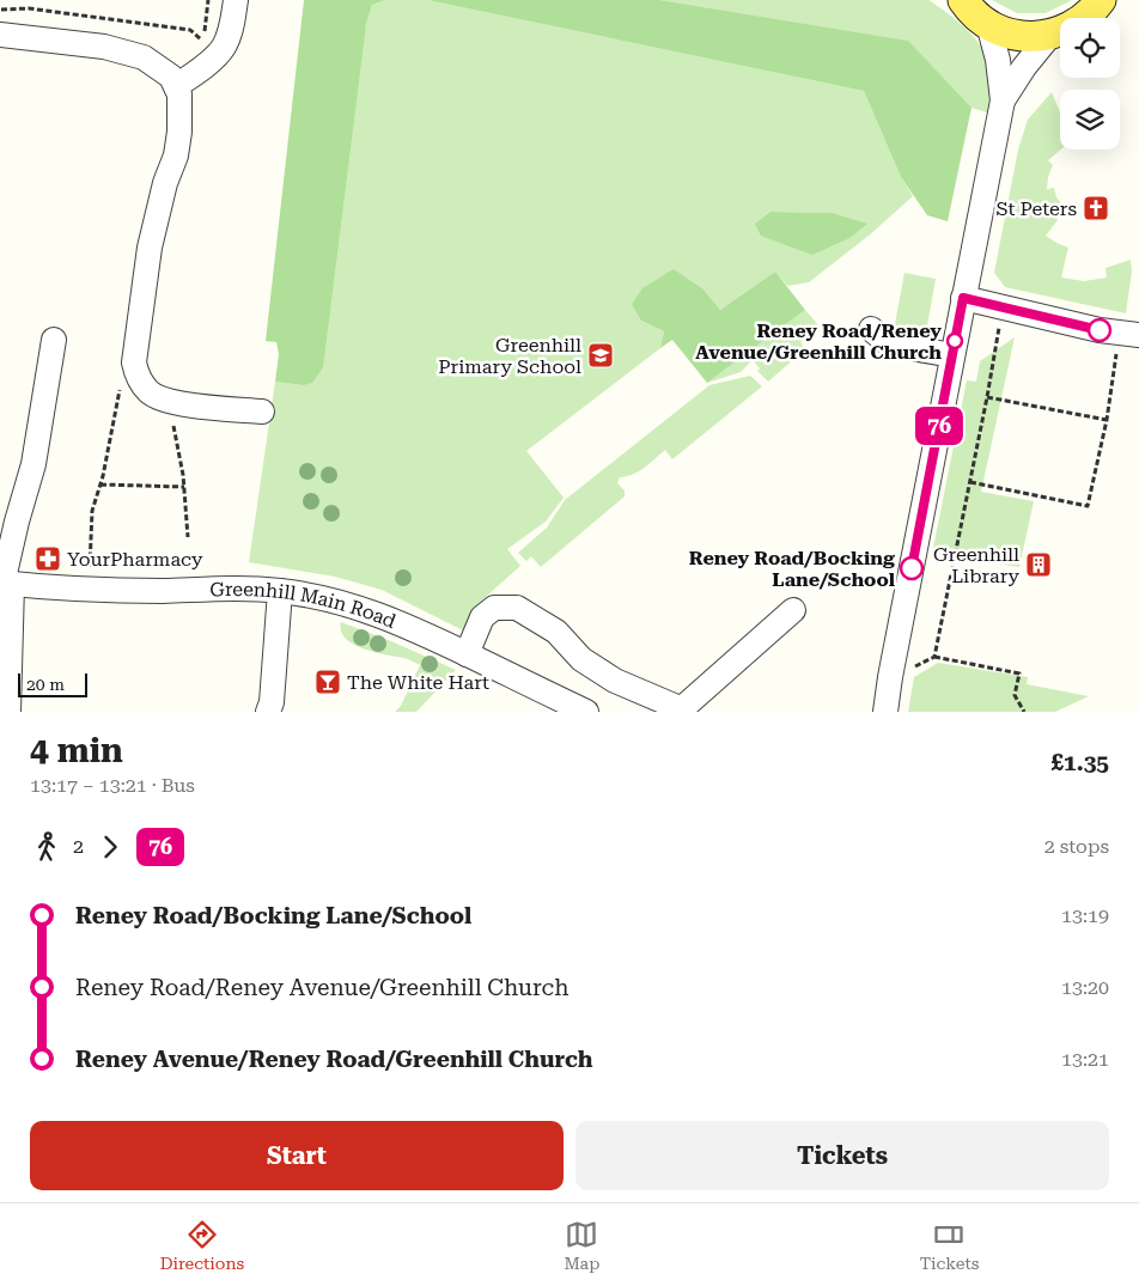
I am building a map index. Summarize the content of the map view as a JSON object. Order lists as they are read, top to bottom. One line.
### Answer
{"streets":{"street":["Greenhill Main Road"]},"places":{"church":["St Peters"],"other":["Reney Road/Reney Avenue/Greenhill Church","Reney Road/Bocking Lane/School"],"school or university":["Greenhill Primary School"],"pharmacy":["YourPharmacy"],"building":["Greenhill Library"],"bar":["The White Hart"]},"lines":["bus line 76"],"scale_bar":"20 m","page":{"on_map":"76","scale":"20 m","heading":["4 min","13:17 – 13:21 · Bus","£1.35"],"legs":["2","76","2 stops"],"list":[{"name":"Reney Road/Bocking Lane/School","value":"13:19"},{"name":"Reney Road/Reney Avenue/Greenhill Church","value":"13:20"},{"name":"Reney Avenue/Reney Road/Greenhill Church","value":"13:21"}],"buttons":["Start","Tickets"],"tabs":["Directions","Map","Tickets"]}}
